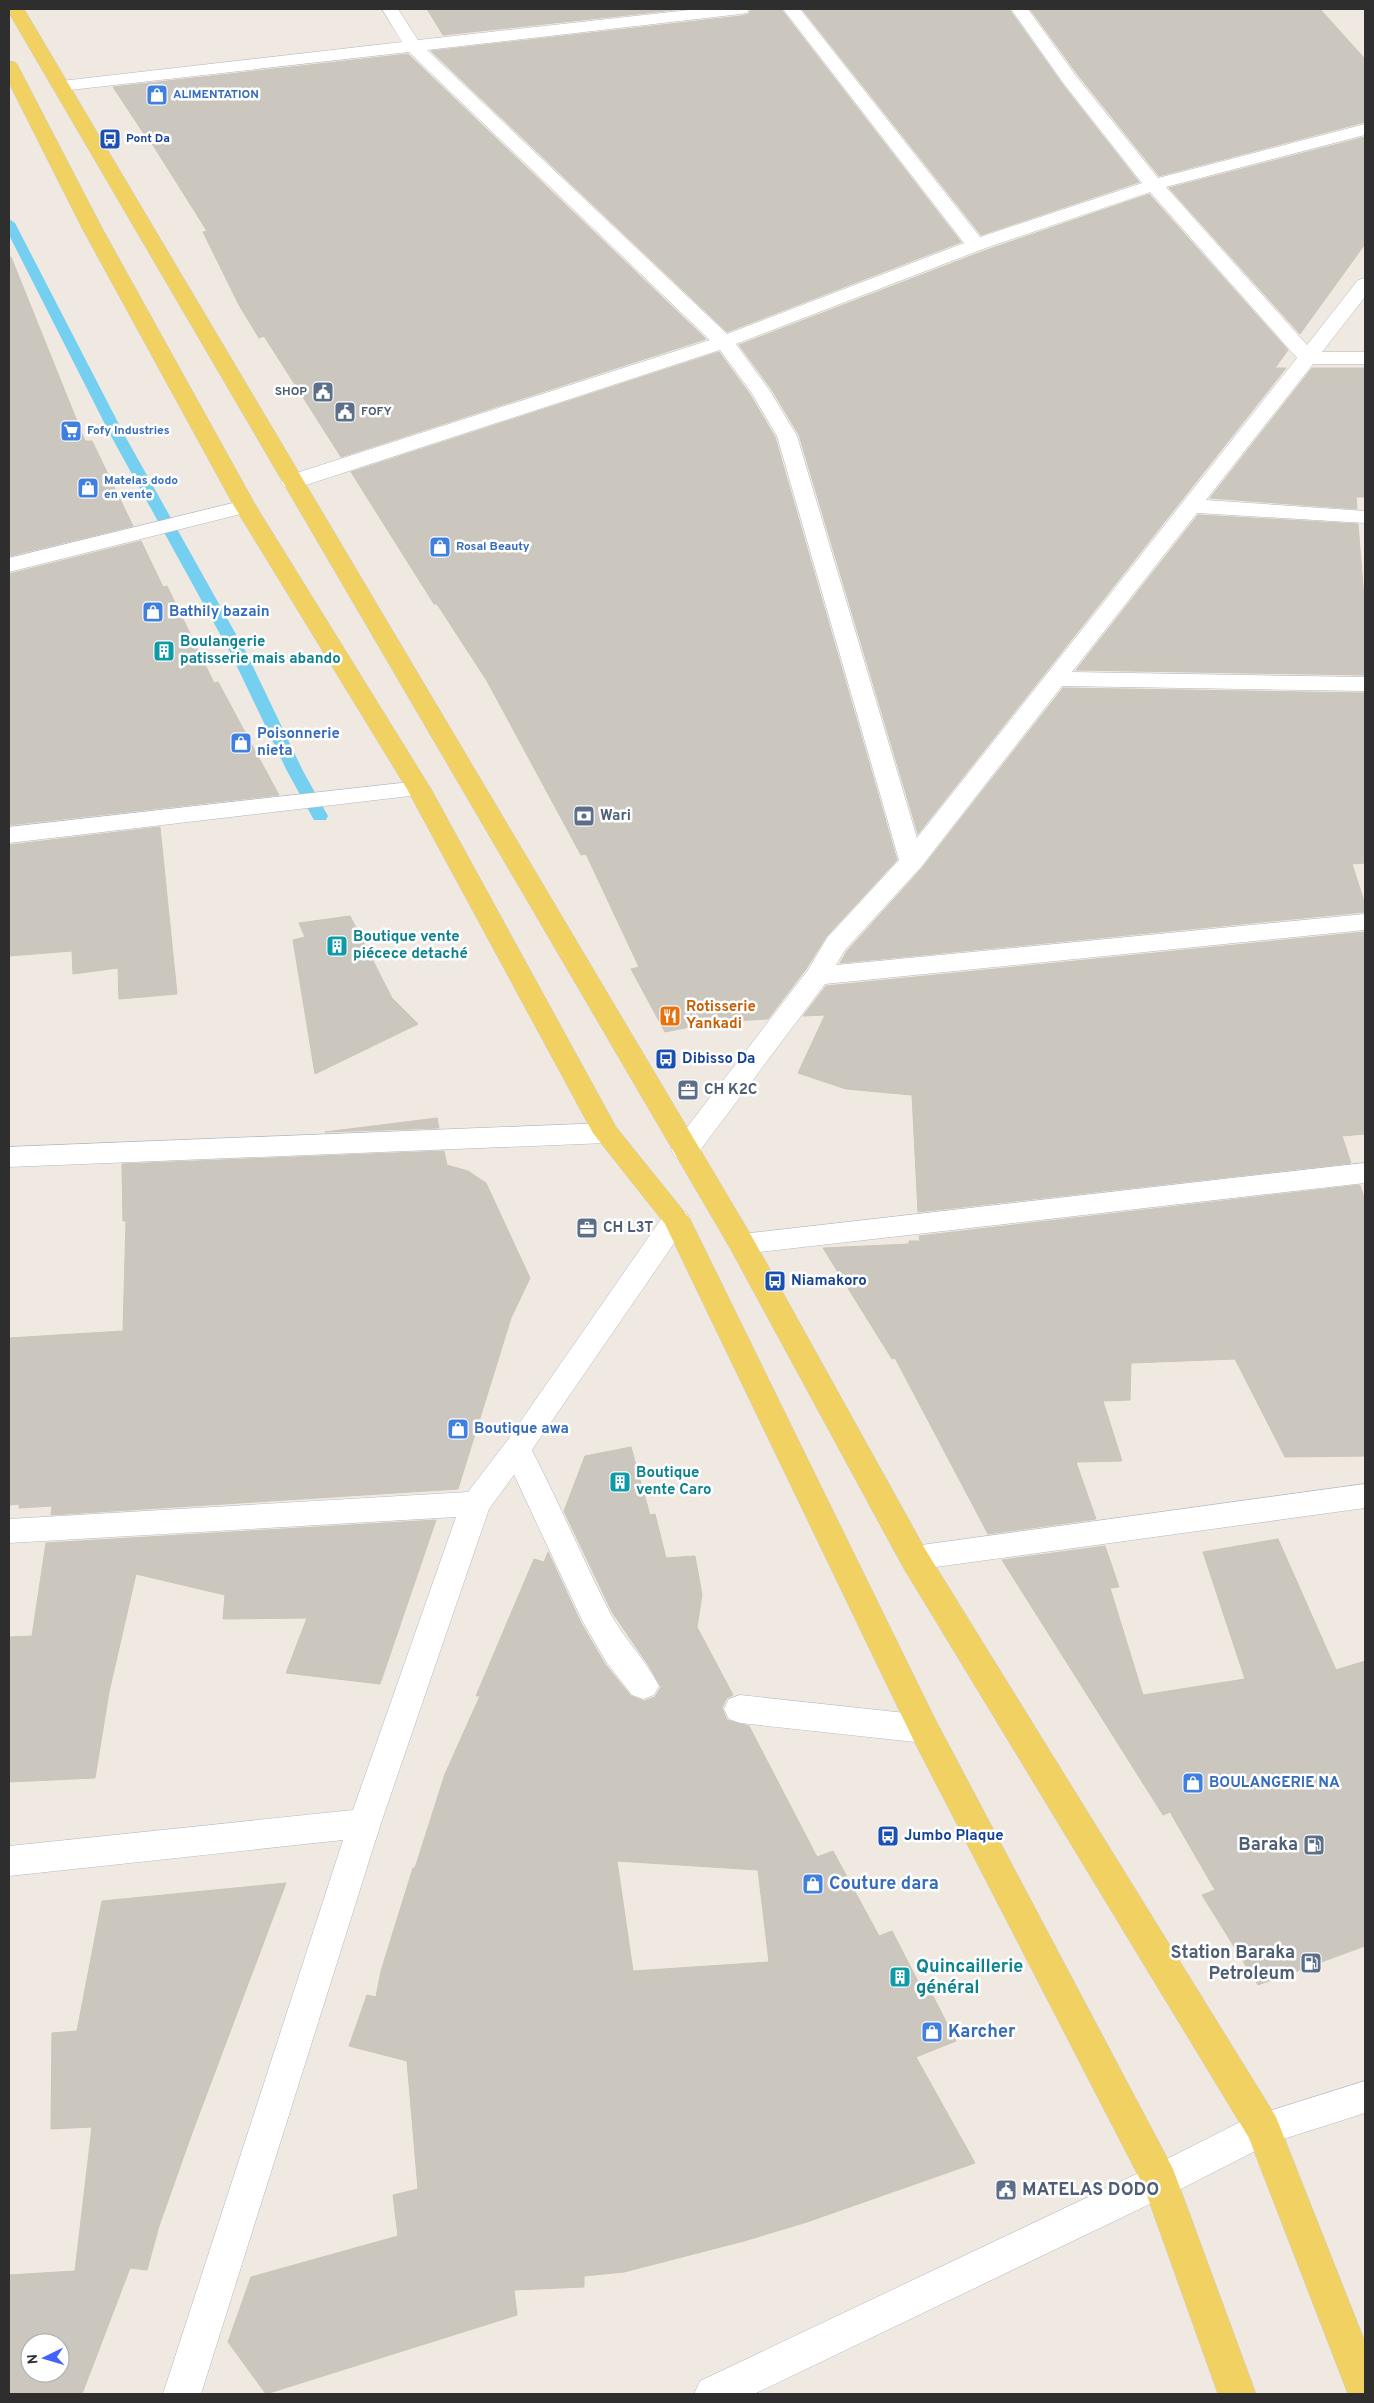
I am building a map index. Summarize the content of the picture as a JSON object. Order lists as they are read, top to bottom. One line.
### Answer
{"places":{"shop":["ALIMENTATION","Matelas dodo en vente","Rosal Beauty","Bathily bazain","Poisonnerie nieta","Boutique awa","BOULANGERIE NA","Couture dara","Karcher"],"bus stop":["Pont Da","Dibisso Da","Niamakoro","Jumbo Plaque"],"public building":["SHOP","FOFY","MATELAS DODO"],"supermarket":["Fofy Industries"],"building":["Boulangerie patisserie mais abando","Boutique vente piécece detaché","Boutique vente Caro","Quincaillerie général"],"bank":["Wari"],"restaurant":["Rotisserie Yankadi"],"office":["CH K2C","CH L3T"],"fuel station":["Baraka","Station Baraka Petroleum"]},"north":"left"}
